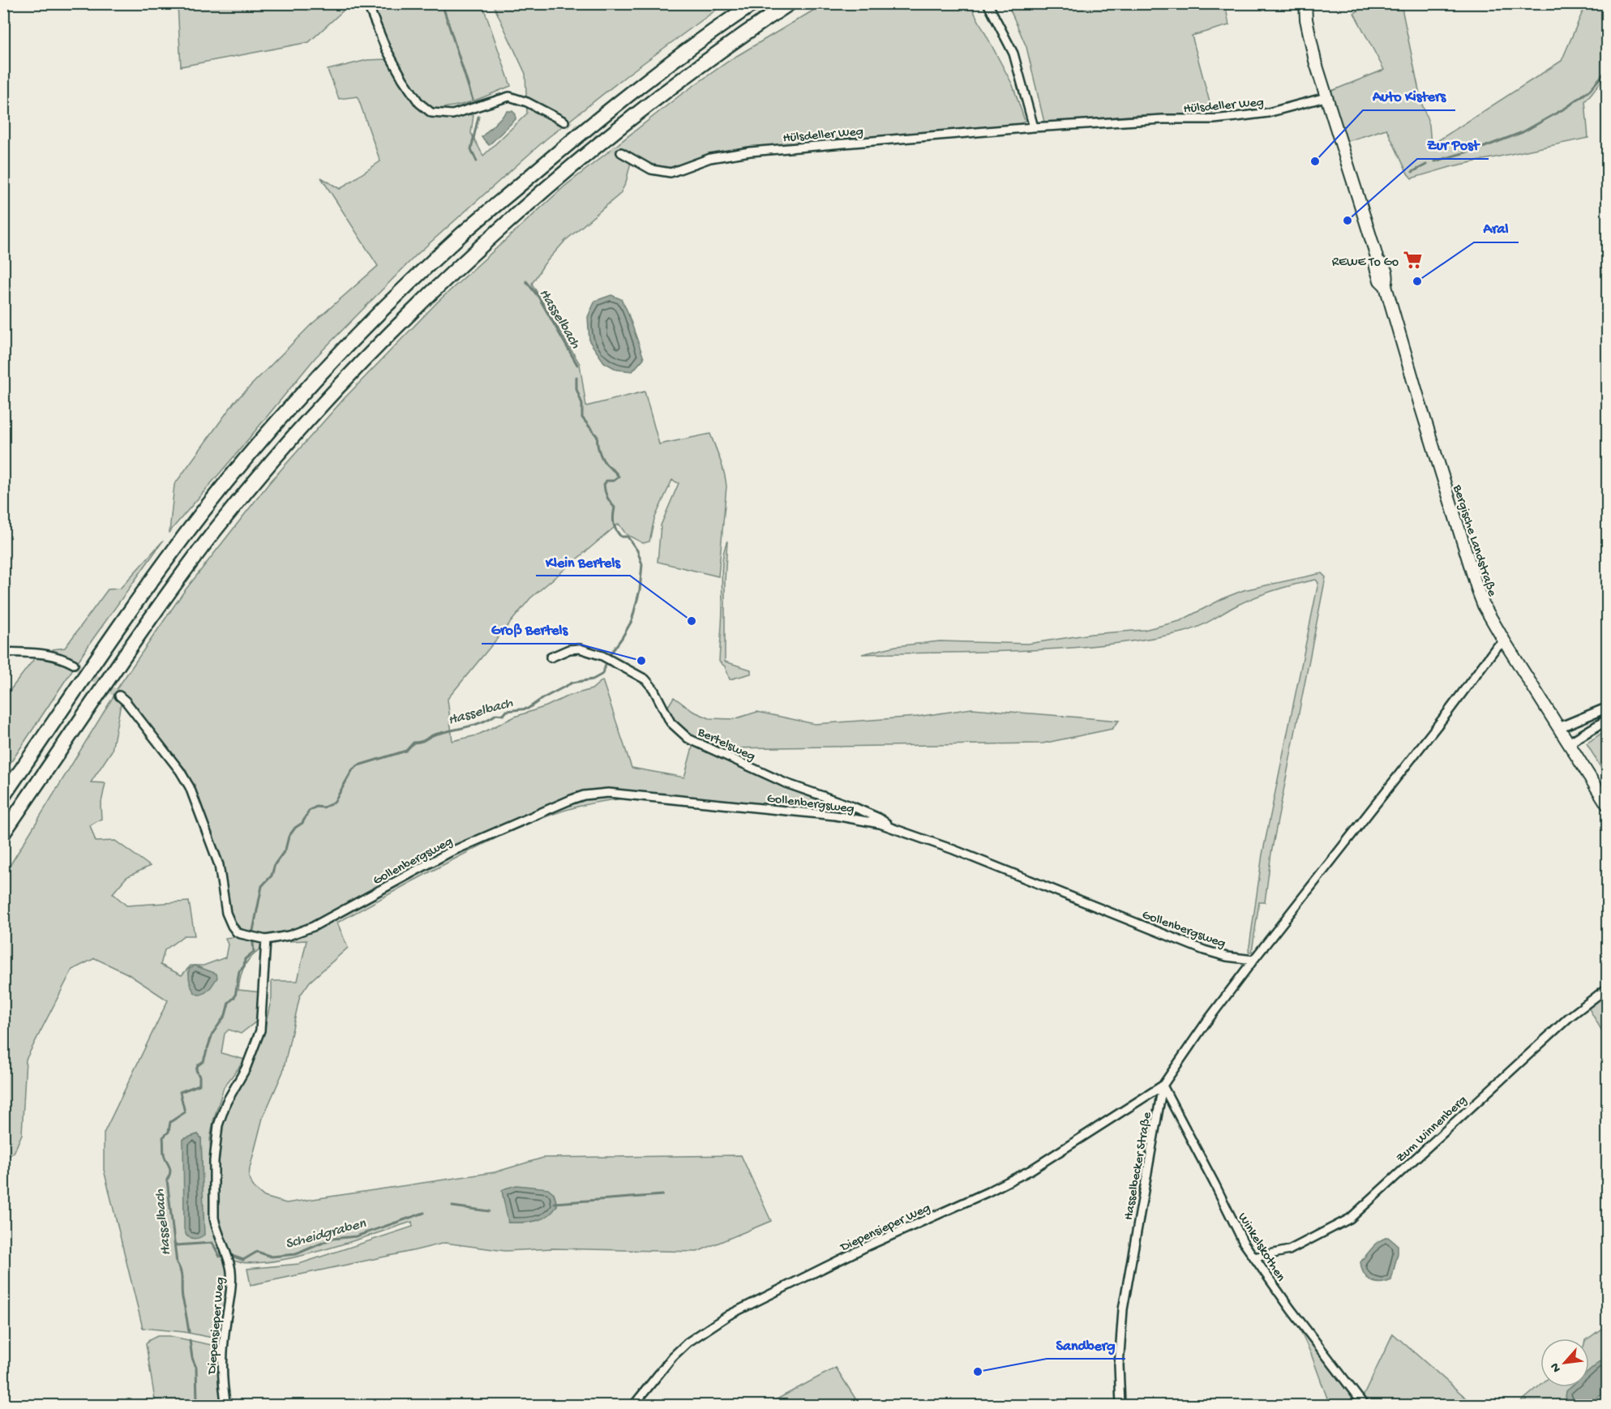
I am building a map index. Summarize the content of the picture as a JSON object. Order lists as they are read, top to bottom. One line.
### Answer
{"streets":{"main road":["Bergische Landstraße"],"street":["Hülsdeller Weg","Bertelsweg","Gollenbergsweg","Zum Winnenberg","Hasselbecker Straße","Diepensieper Weg","Winkelskothen"]},"crossings":[["Hülsdeller Weg","Bergische Landstraße"],["Bertelsweg","Gollenbergsweg"],["Gollenbergsweg","Hasselbecker Straße"],["Gollenbergsweg","Diepensieper Weg"],["Zum Winnenberg","Winkelskothen"],["Hasselbecker Straße","Diepensieper Weg"],["Hasselbecker Straße","Winkelskothen"],["Diepensieper Weg","Winkelskothen"]],"water":["Hasselbach","Scheidgraben"],"places":{"other":["Auto Kisters","Zur Post","Aral","Klein Bertels","Groß Bertels","Sandberg"],"supermarket":["REWE To Go"]},"north":"bottom left"}
